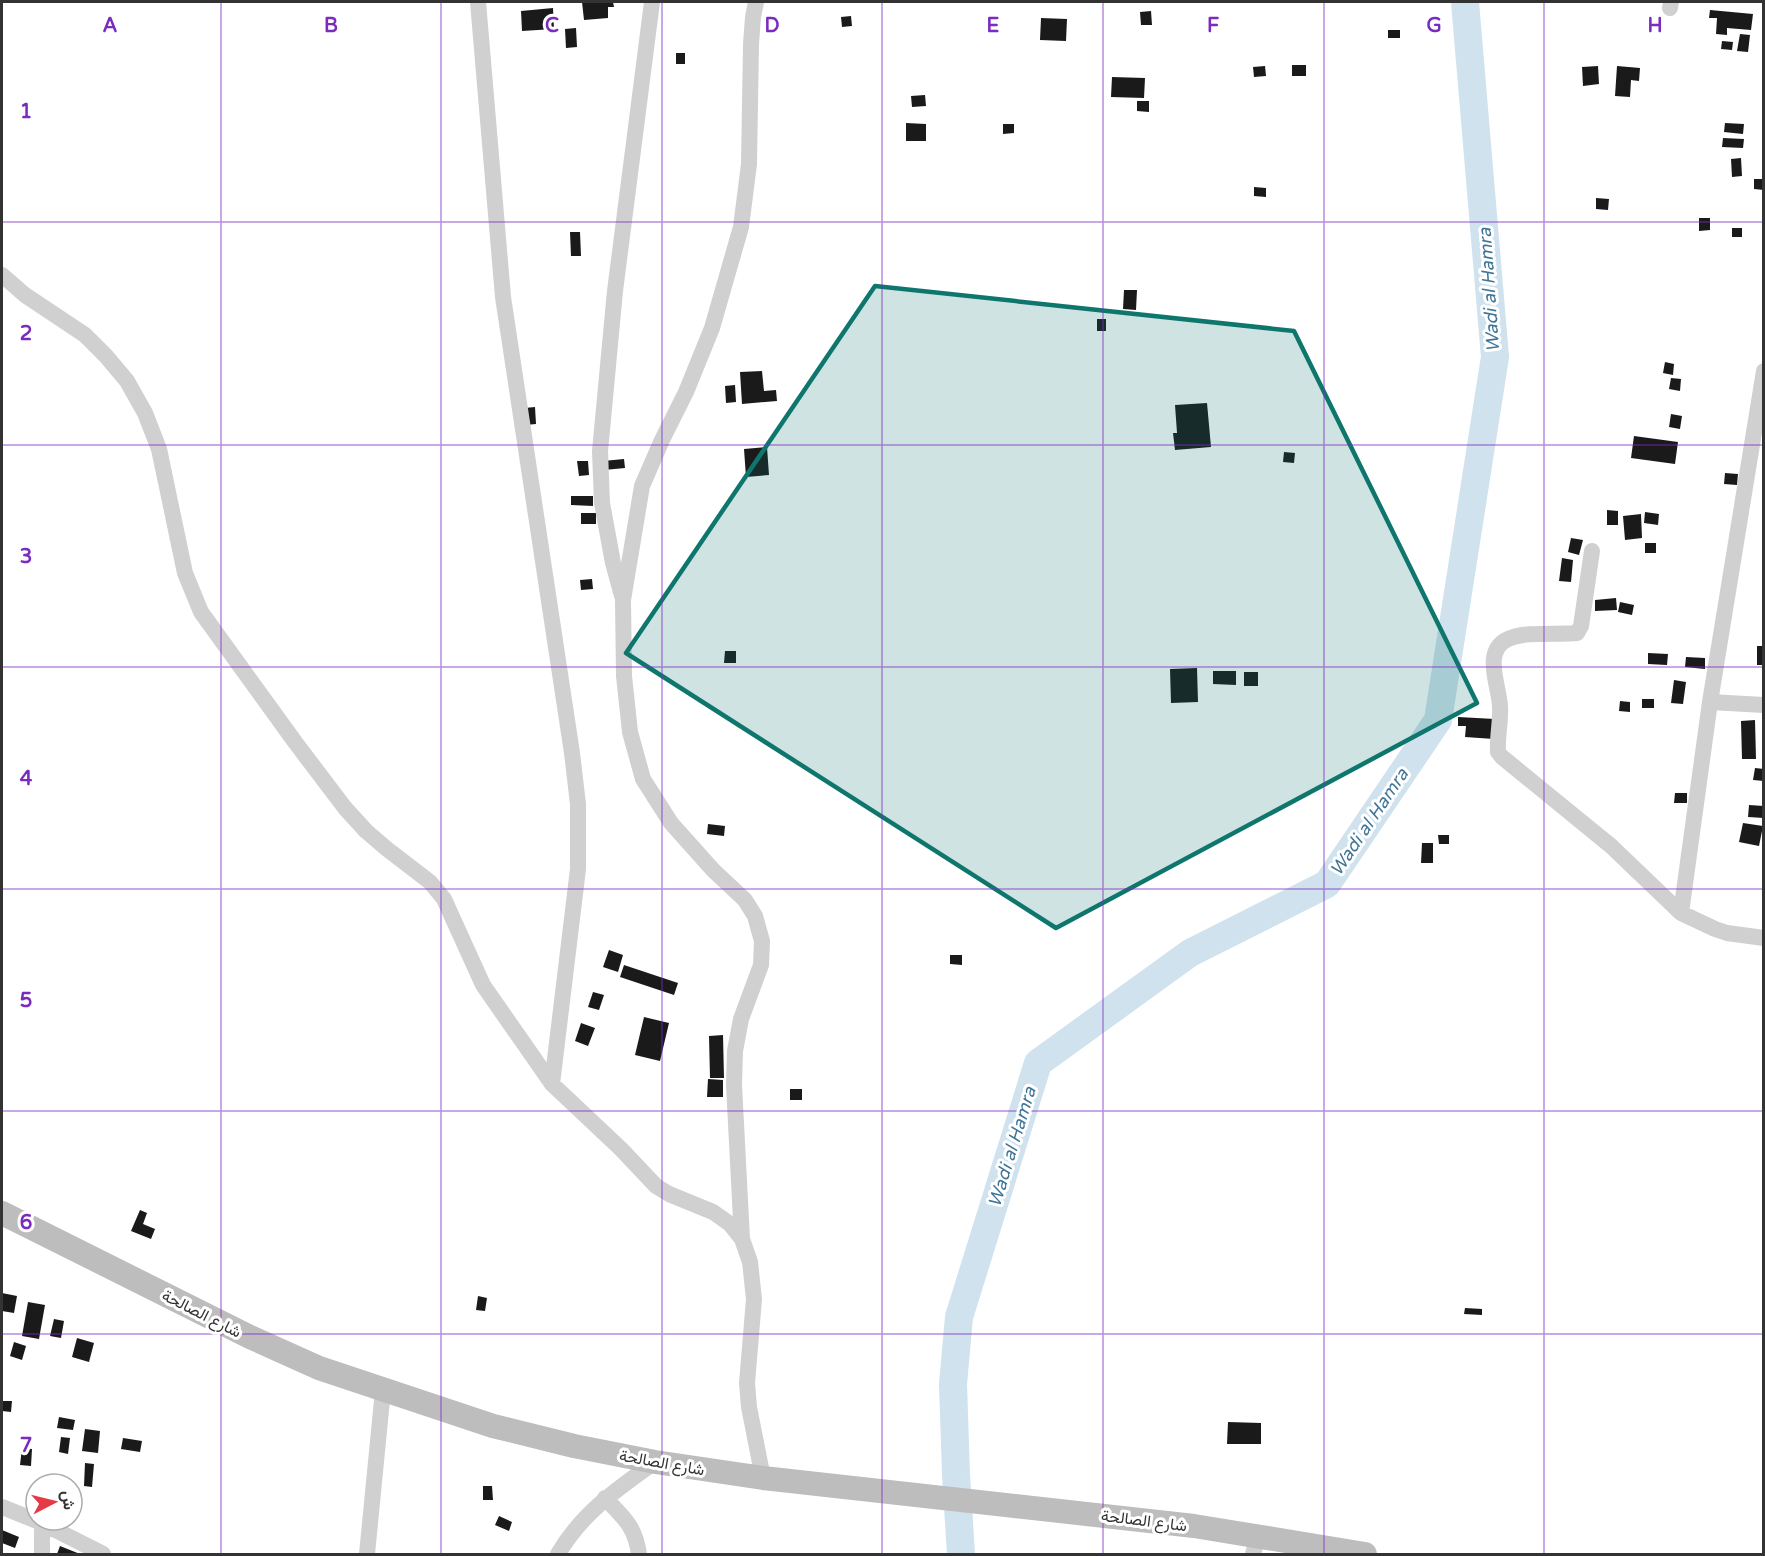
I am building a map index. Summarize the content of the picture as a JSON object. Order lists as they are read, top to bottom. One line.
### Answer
{"streets":{"main road":["شارع الصالحة"]},"water":["Wadi al Hamra"],"north":"right","grid":{"columns":["A","B","C","D","E","F","G","H"],"rows":["1","2","3","4","5","6","7"]}}
